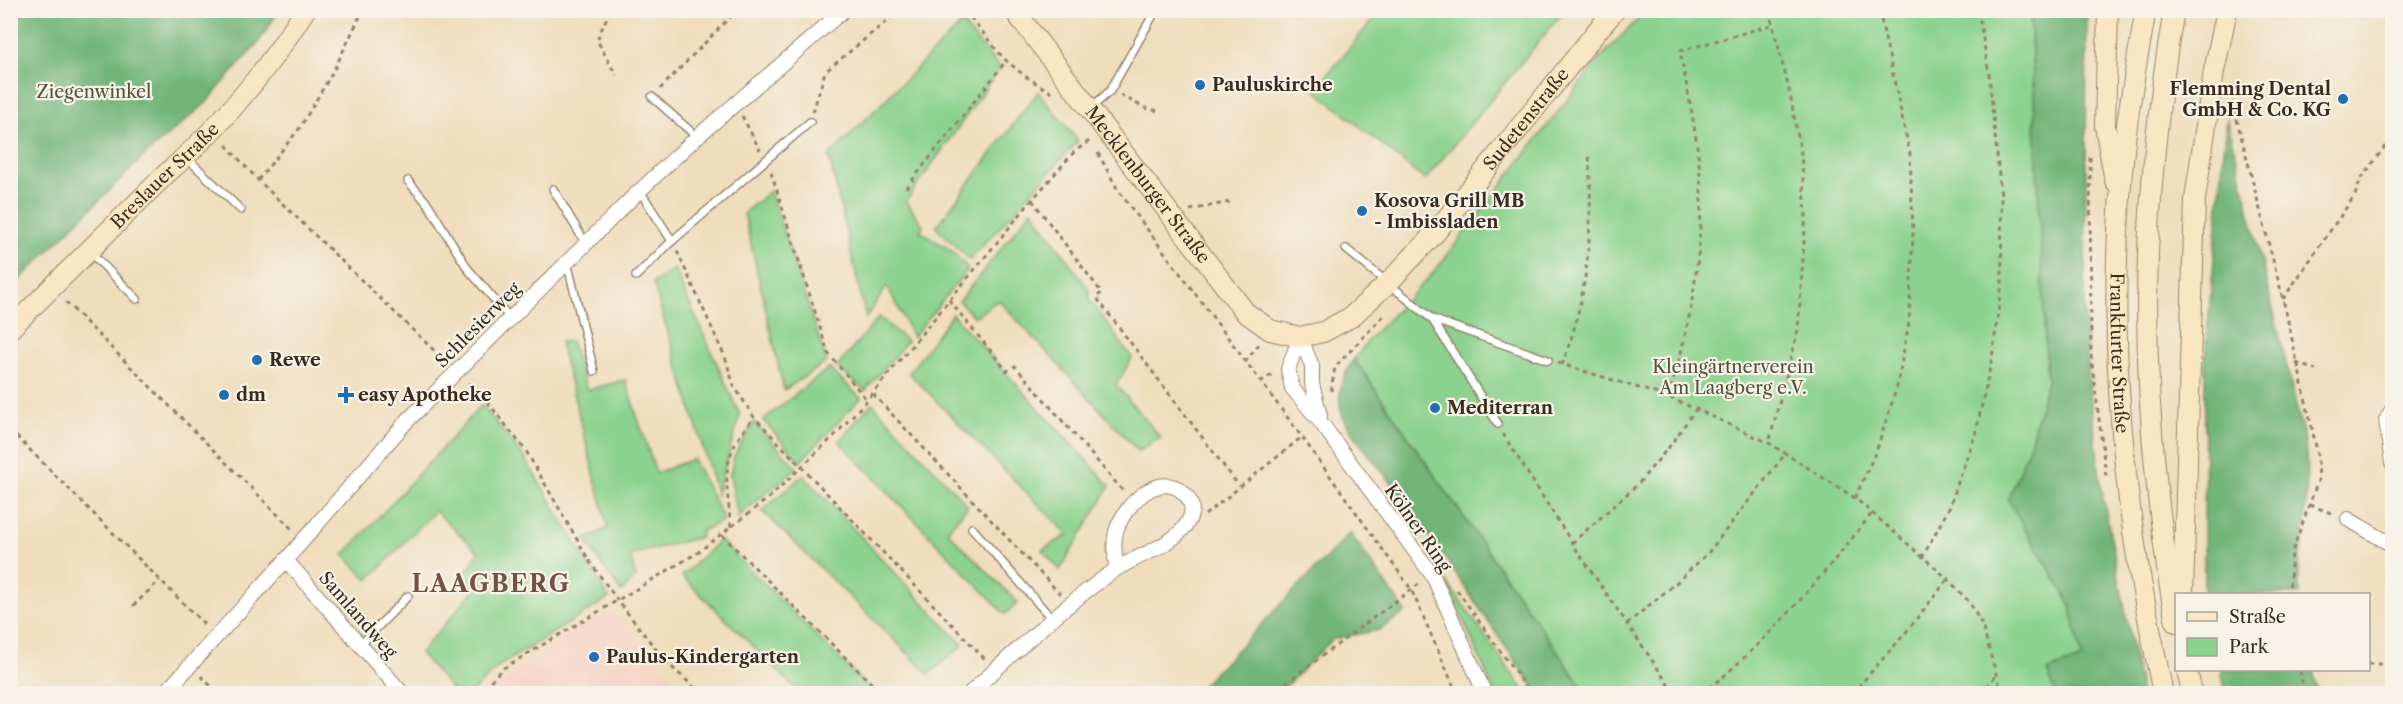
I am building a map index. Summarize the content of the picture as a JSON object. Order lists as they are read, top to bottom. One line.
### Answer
{"streets":{"street":["Sudetenstraße","Breslauer Straße","Mecklenburger Straße","Schlesierweg","Frankfurter Straße","Kölner Ring","Samlandweg"]},"crossings":[["Sudetenstraße","Mecklenburger Straße"],["Sudetenstraße","Kölner Ring"],["Mecklenburger Straße","Kölner Ring"],["Schlesierweg","Samlandweg"]],"districts":["LAAGBERG"],"parks":["Ziegenwinkel","Kleingärtnerverein Am Laagberg e.V."],"places":{"other":["Pauluskirche","Flemming Dental GmbH & Co. KG","Kosova Grill MB - Imbissladen","Rewe","dm","Mediterran","Paulus-Kindergarten"],"health":["easy Apotheke"]},"legend":["Straße","Park"]}
